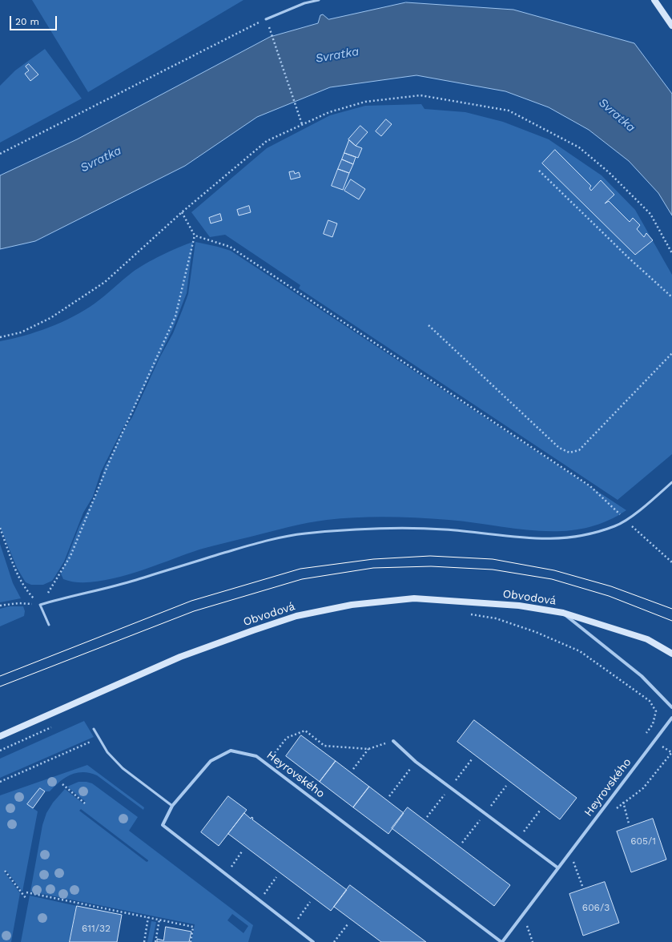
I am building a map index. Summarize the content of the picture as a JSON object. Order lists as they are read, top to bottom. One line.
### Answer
{"streets":{"main road":["Obvodová"],"street":["Heyrovského"]},"water":["Svratka"],"house_numbers":["605/1","606/3","611/32"],"scale_bar":"20 m"}
